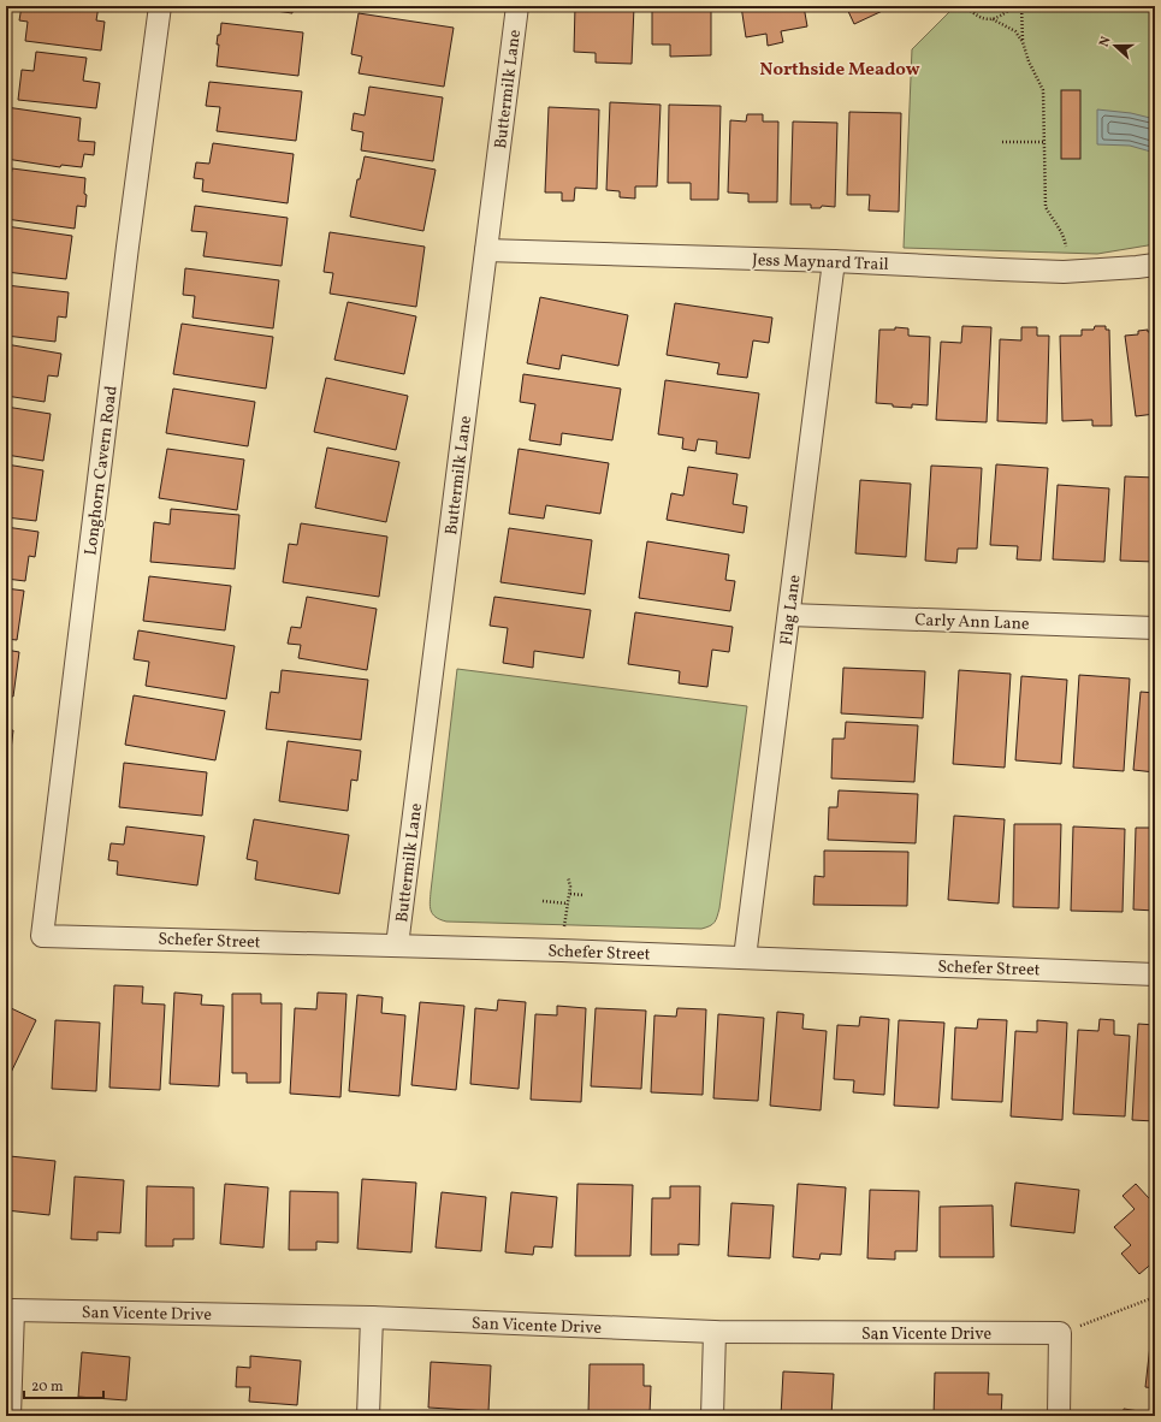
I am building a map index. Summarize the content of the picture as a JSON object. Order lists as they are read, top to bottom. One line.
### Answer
{"streets":{"street":["Buttermilk Lane","Jess Maynard Trail","Longhorn Cavern Road","Flag Lane","Carly Ann Lane","Schefer Street","San Vicente Drive"]},"crossings":[["Buttermilk Lane","Jess Maynard Trail"],["Buttermilk Lane","Schefer Street"],["Jess Maynard Trail","Flag Lane"],["Longhorn Cavern Road","Schefer Street"],["Flag Lane","Carly Ann Lane"],["Flag Lane","Schefer Street"]],"districts":["Northside Meadow"],"scale_bar":"20 m","north":"left"}
